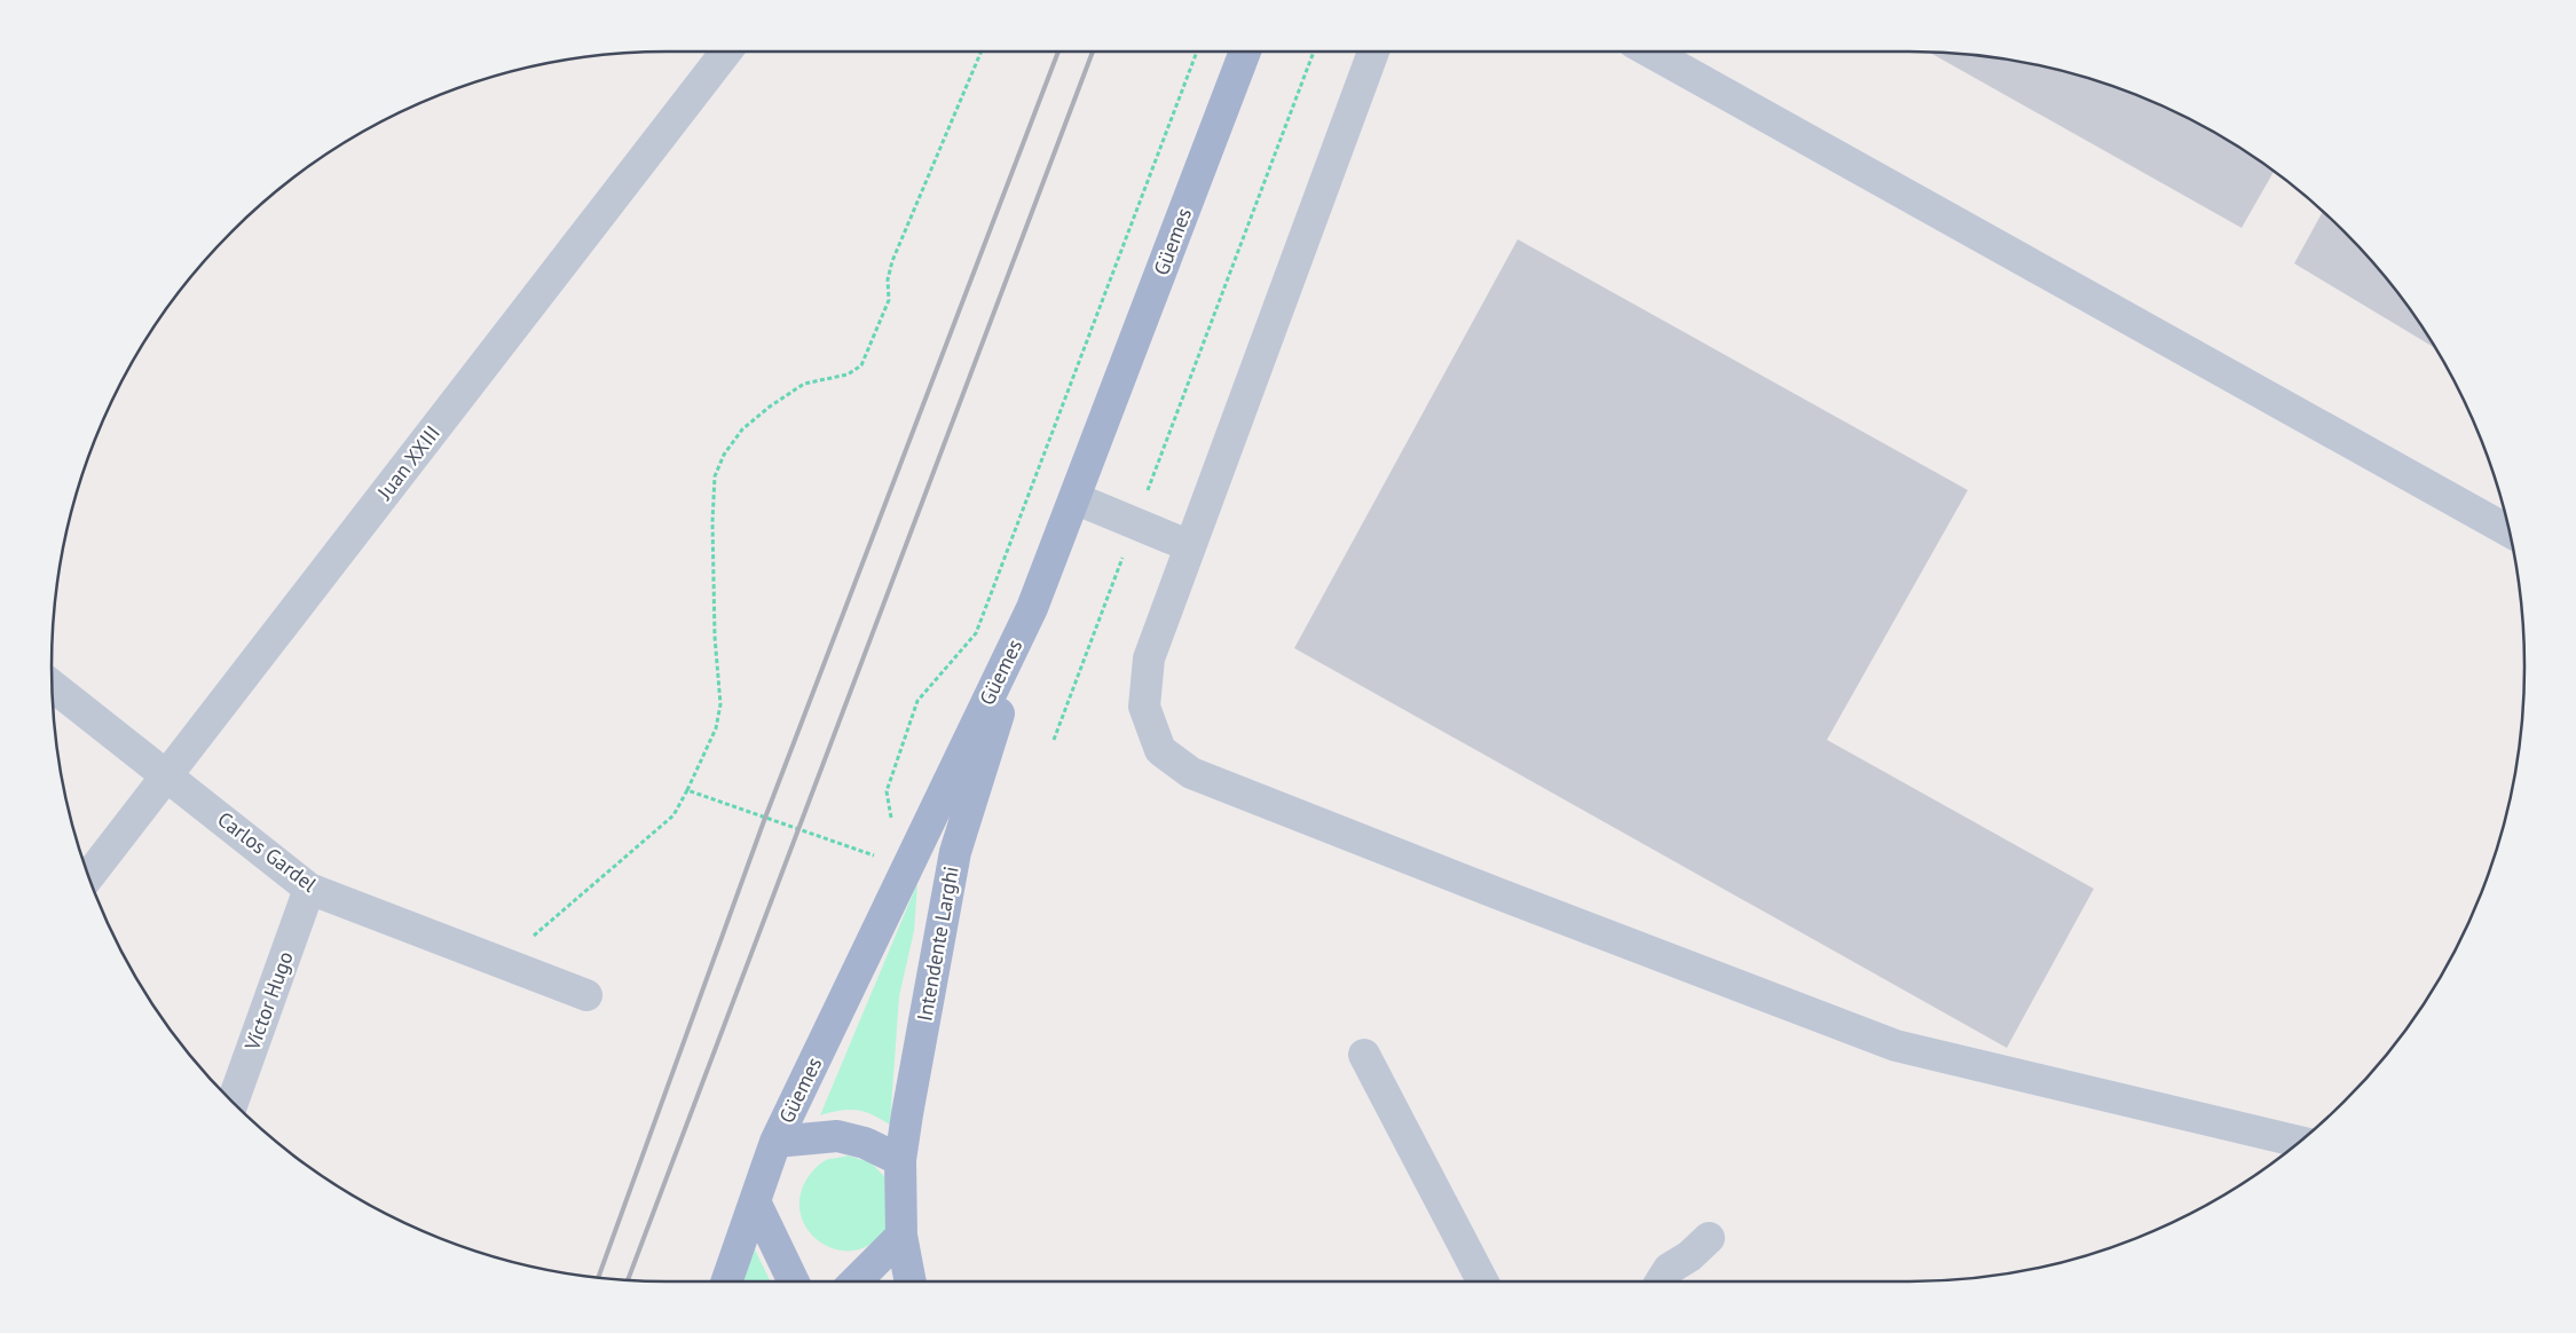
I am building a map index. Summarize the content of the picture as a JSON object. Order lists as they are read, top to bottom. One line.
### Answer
{"streets":{"main road":["Güemes","Intendente Larghi"],"street":["Juan XXIII","Carlos Gardel","Víctor Hugo"]},"crossings":[["Güemes","Intendente Larghi"],["Juan XXIII","Carlos Gardel"],["Carlos Gardel","Víctor Hugo"]]}
